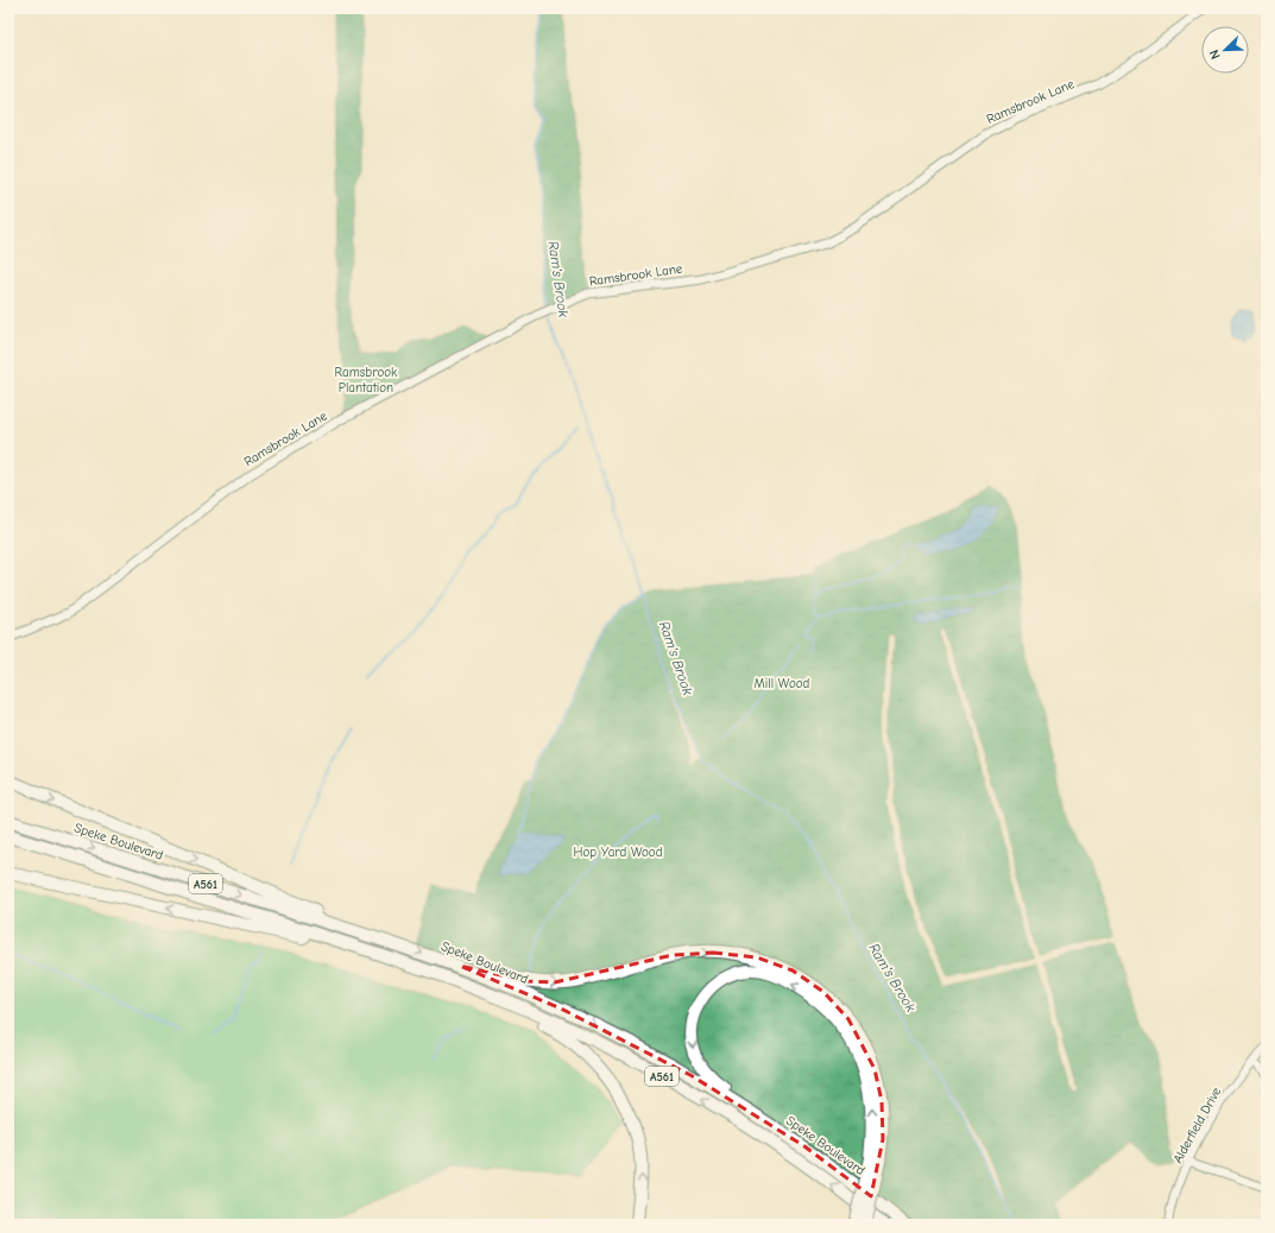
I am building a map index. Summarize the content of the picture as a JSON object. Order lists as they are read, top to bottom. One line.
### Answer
{"streets":{"highway":["Speke Boulevard","A561"],"street":["Ramsbrook Lane","Alderfield Drive"]},"water":["Ram's Brook"],"parks":["Ramsbrook Plantation","Mill Wood","Hop Yard Wood"],"north":"bottom left"}
